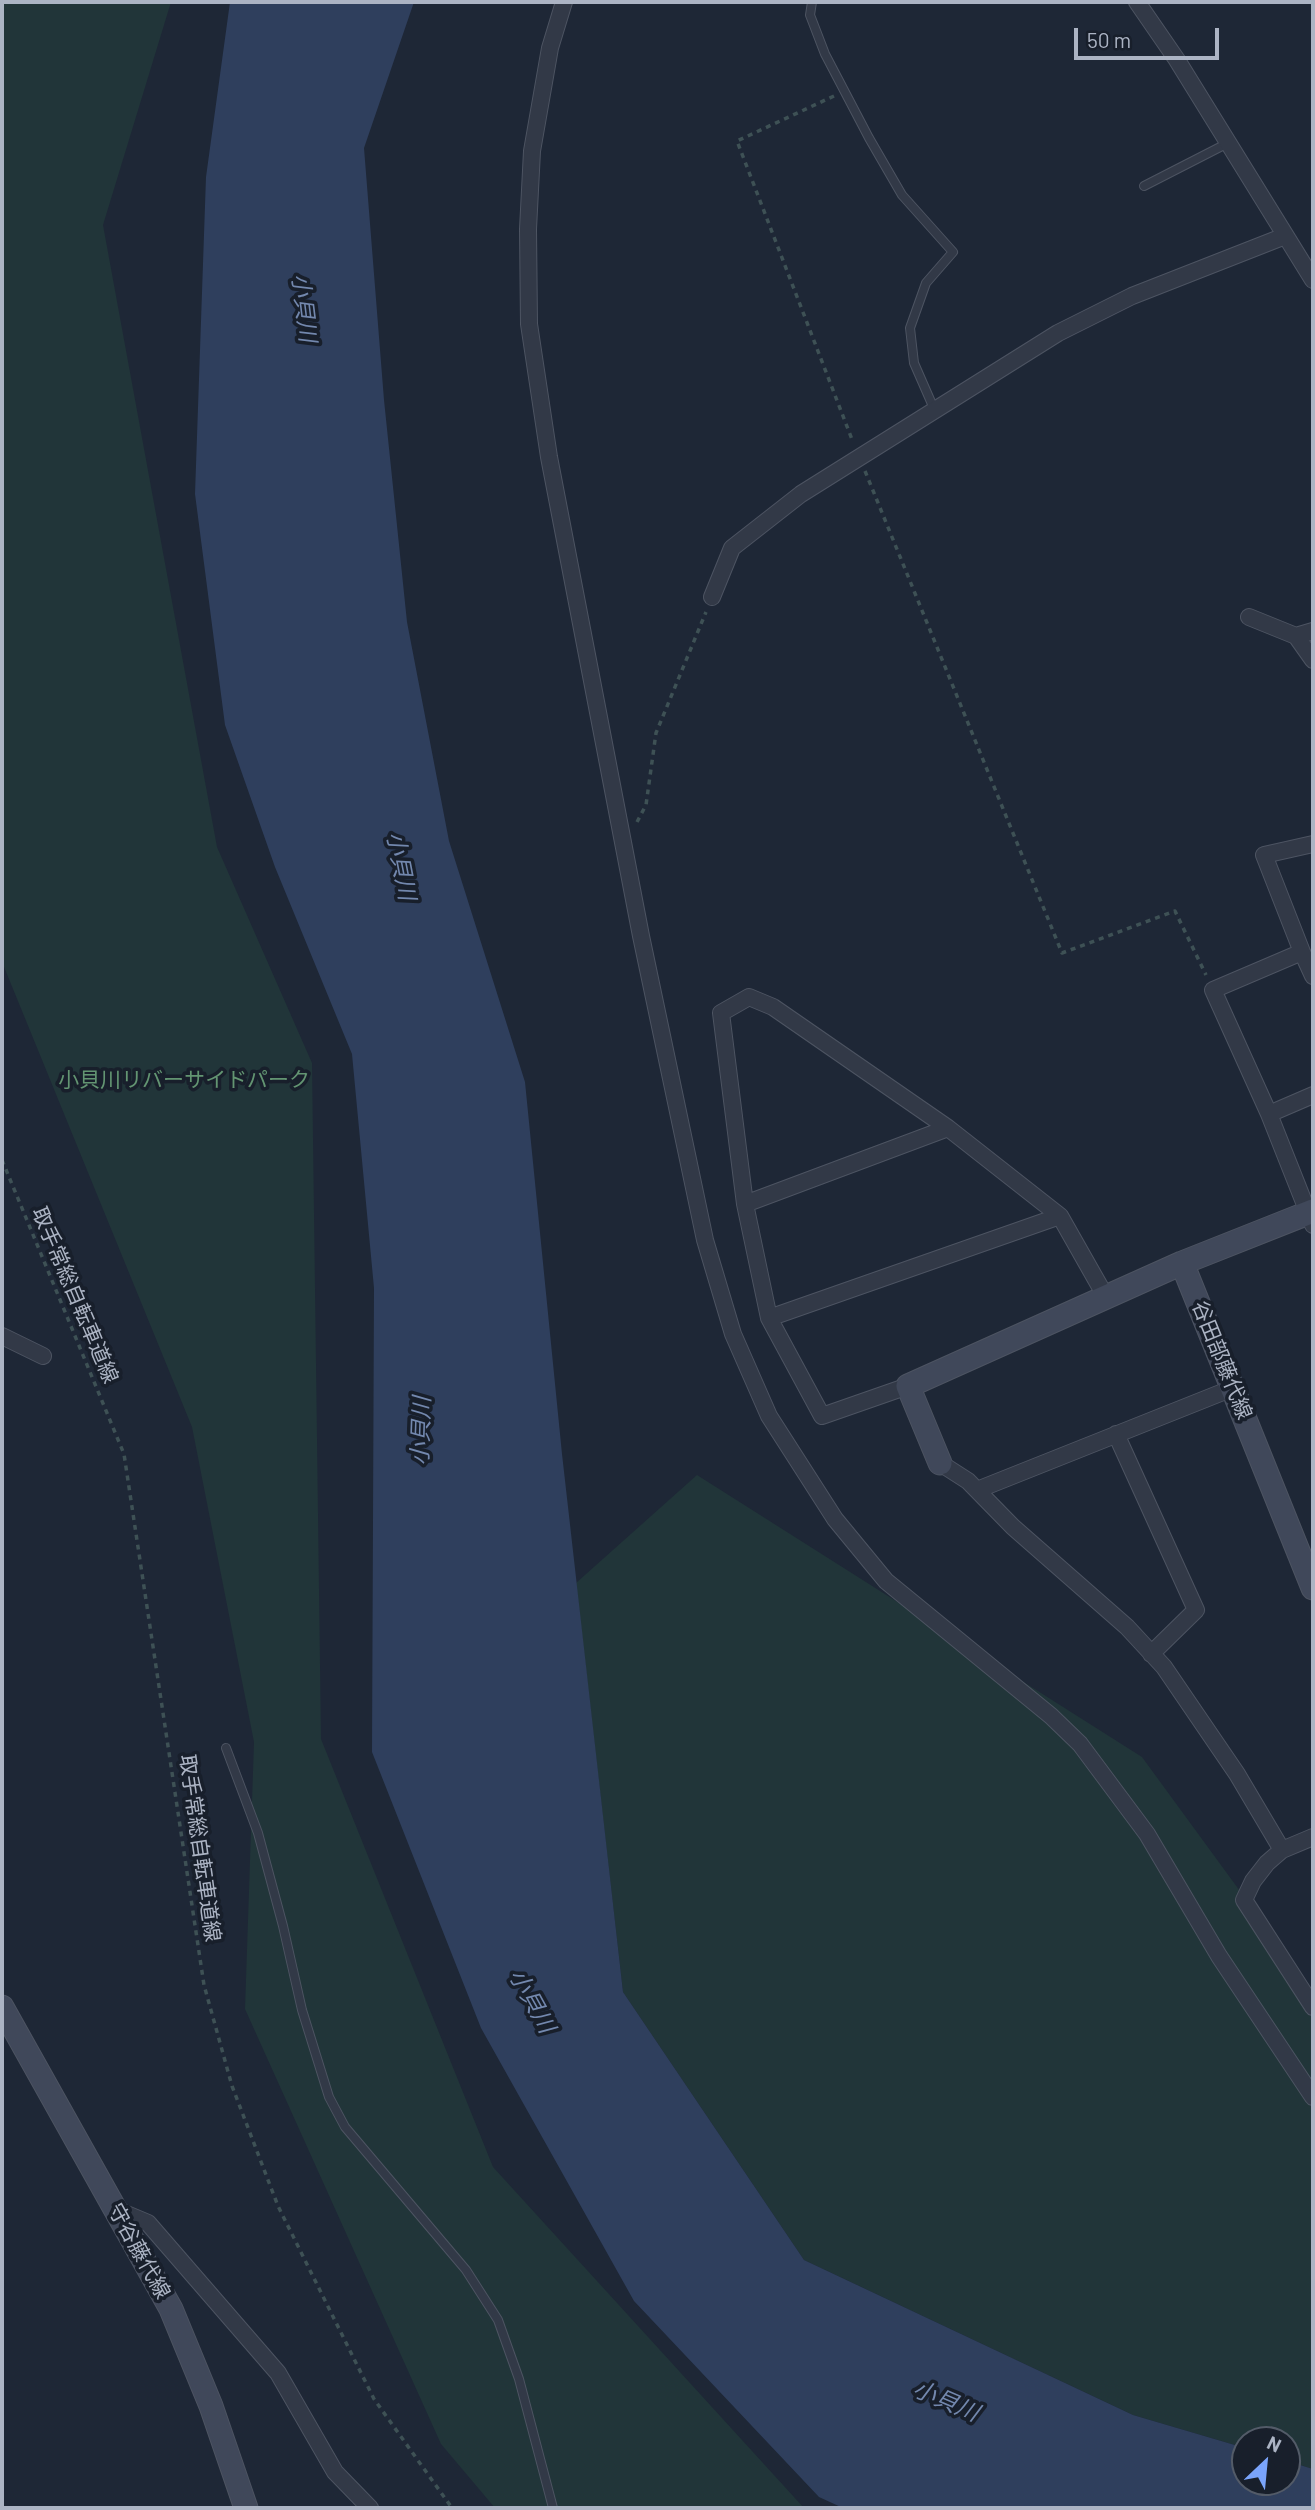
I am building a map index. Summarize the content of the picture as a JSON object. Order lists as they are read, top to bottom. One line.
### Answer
{"streets":{"main road":["谷田部藤代線","守谷藤代線"],"path":["取手常総自転車道線"]},"water":["小貝川"],"parks":["小貝川リバーサイドパーク"],"scale_bar":"50 m","north":"top right"}
